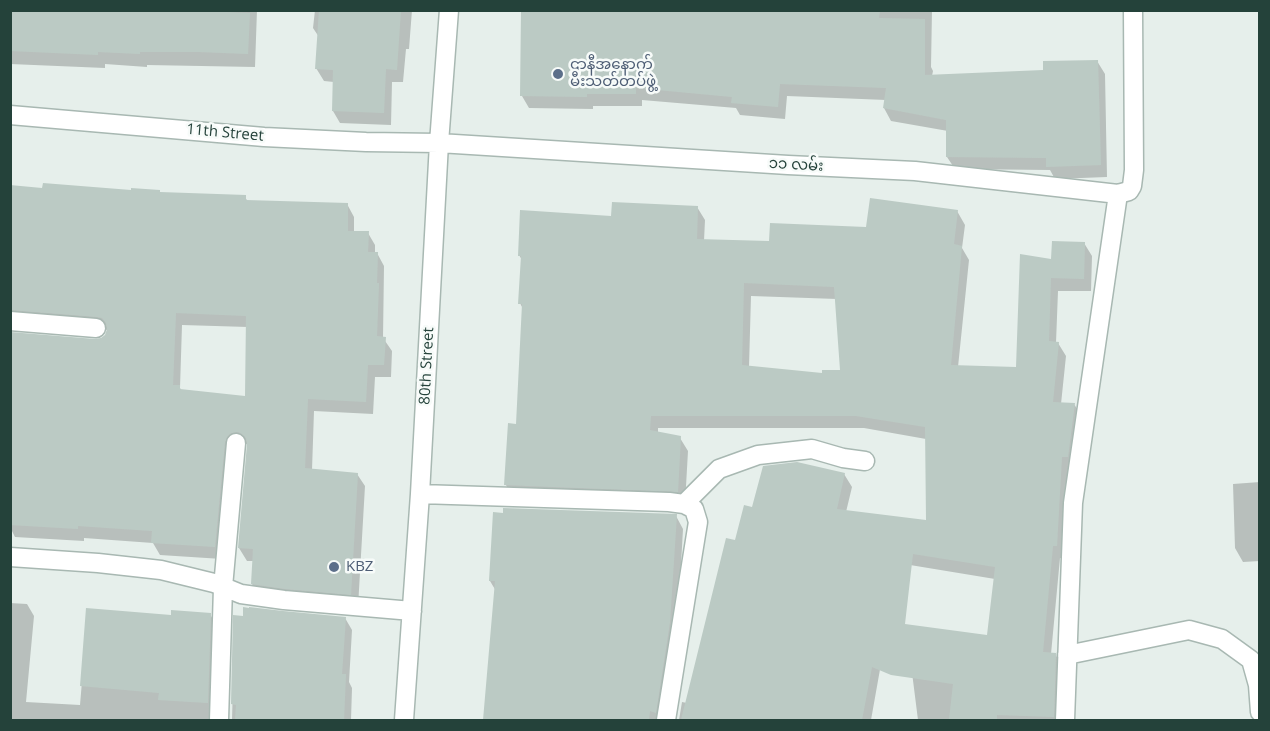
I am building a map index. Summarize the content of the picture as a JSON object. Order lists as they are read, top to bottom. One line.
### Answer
{"streets":{"street":["11th Street","၁၁ လမ်း","80th Street"]},"crossings":[["11th Street","၁၁ လမ်း"],["11th Street","80th Street"],["၁၁ လမ်း","80th Street"]],"places":["ဌာနီအနောက် မီးသတ်တပ်ဖွဲ့","KBZ"]}
